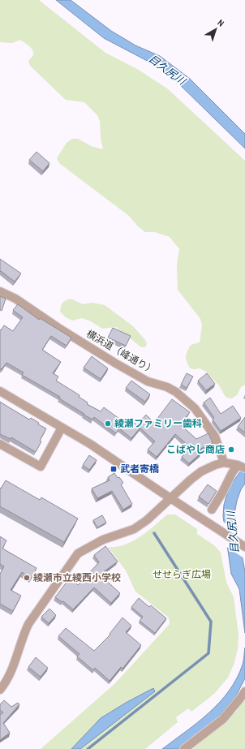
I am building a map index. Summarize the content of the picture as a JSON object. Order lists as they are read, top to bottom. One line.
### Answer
{"streets":{"street":["横浜道（峰通り）"]},"water":["目久尻川"],"parks":["せせらぎ広場"],"places":{"other":["綾瀬ファミリー歯科","こばやし商店","綾瀬市立綾西小学校"],"transit":["武者寄橋"]},"north":"top right"}
